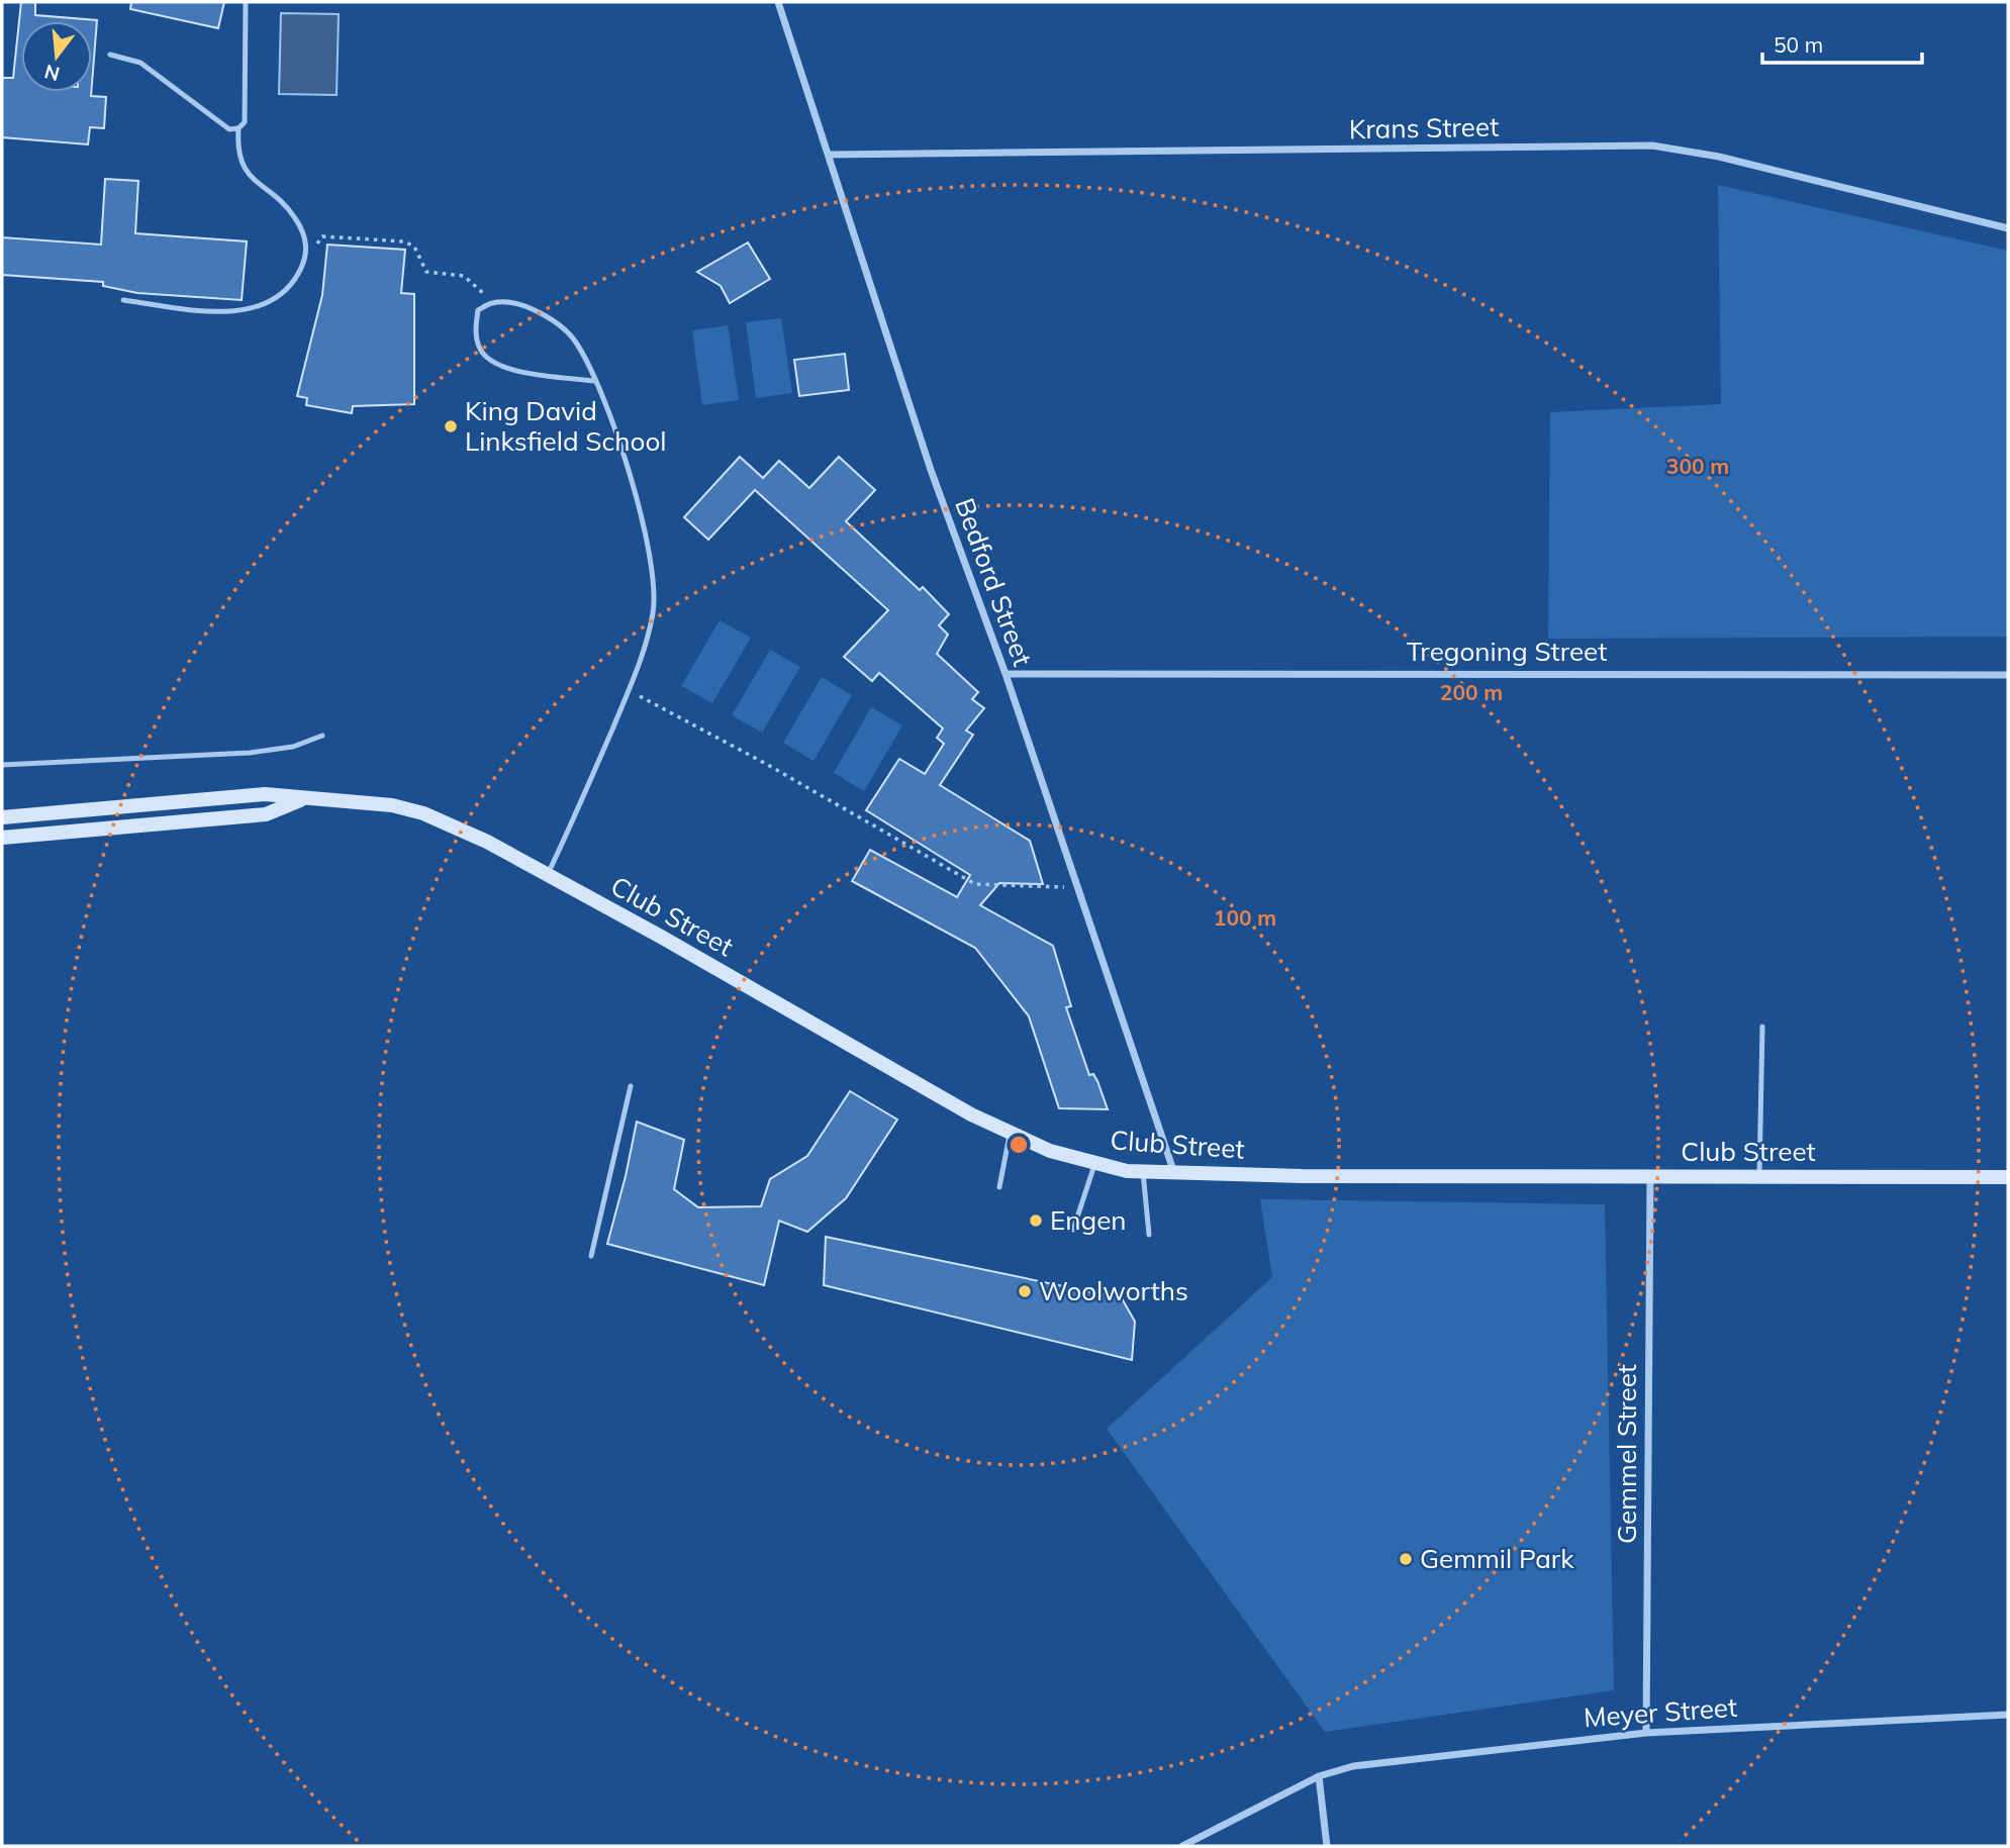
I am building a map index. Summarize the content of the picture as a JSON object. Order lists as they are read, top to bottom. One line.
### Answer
{"streets":{"main road":["Club Street"],"street":["Krans Street","Bedford Street","Tregoning Street","Gemmel Street","Meyer Street"]},"crossings":[["Krans Street","Bedford Street"],["Bedford Street","Tregoning Street"],["Bedford Street","Club Street"],["Club Street","Gemmel Street"],["Gemmel Street","Meyer Street"]],"places":["King David Linksfield School","Engen","Woolworths","Gemmil Park"],"scale_bar":"50 m","north":"bottom","rings":["300 m","200 m","100 m"]}
